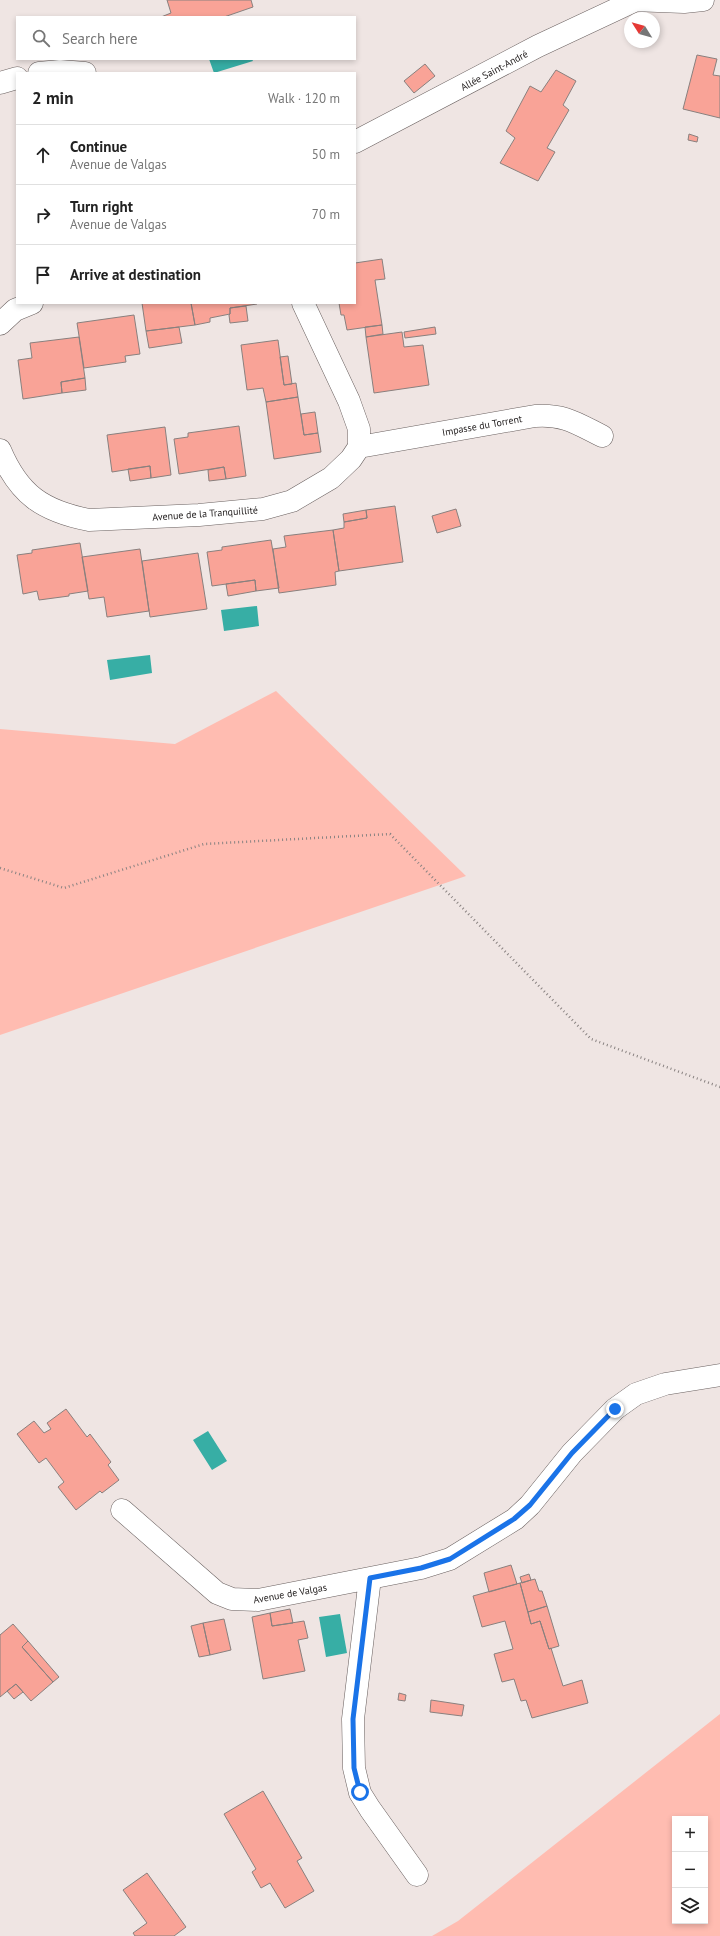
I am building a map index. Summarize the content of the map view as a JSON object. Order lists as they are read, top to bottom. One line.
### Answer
{"streets":{"street":["Allée Saint-André","Impasse du Torrent","Avenue de la Tranquillité","Avenue de Valgas"]},"crossings":[["Impasse du Torrent","Avenue de la Tranquillité"]],"north":"top left","page":{"search":"Search here","heading":["2 min","Walk · 120 m"],"list":[["Continue","Avenue de Valgas","50 m"],["Turn right","Avenue de Valgas","70 m"],"Arrive at destination"],"map_buttons":["+","−"]}}
